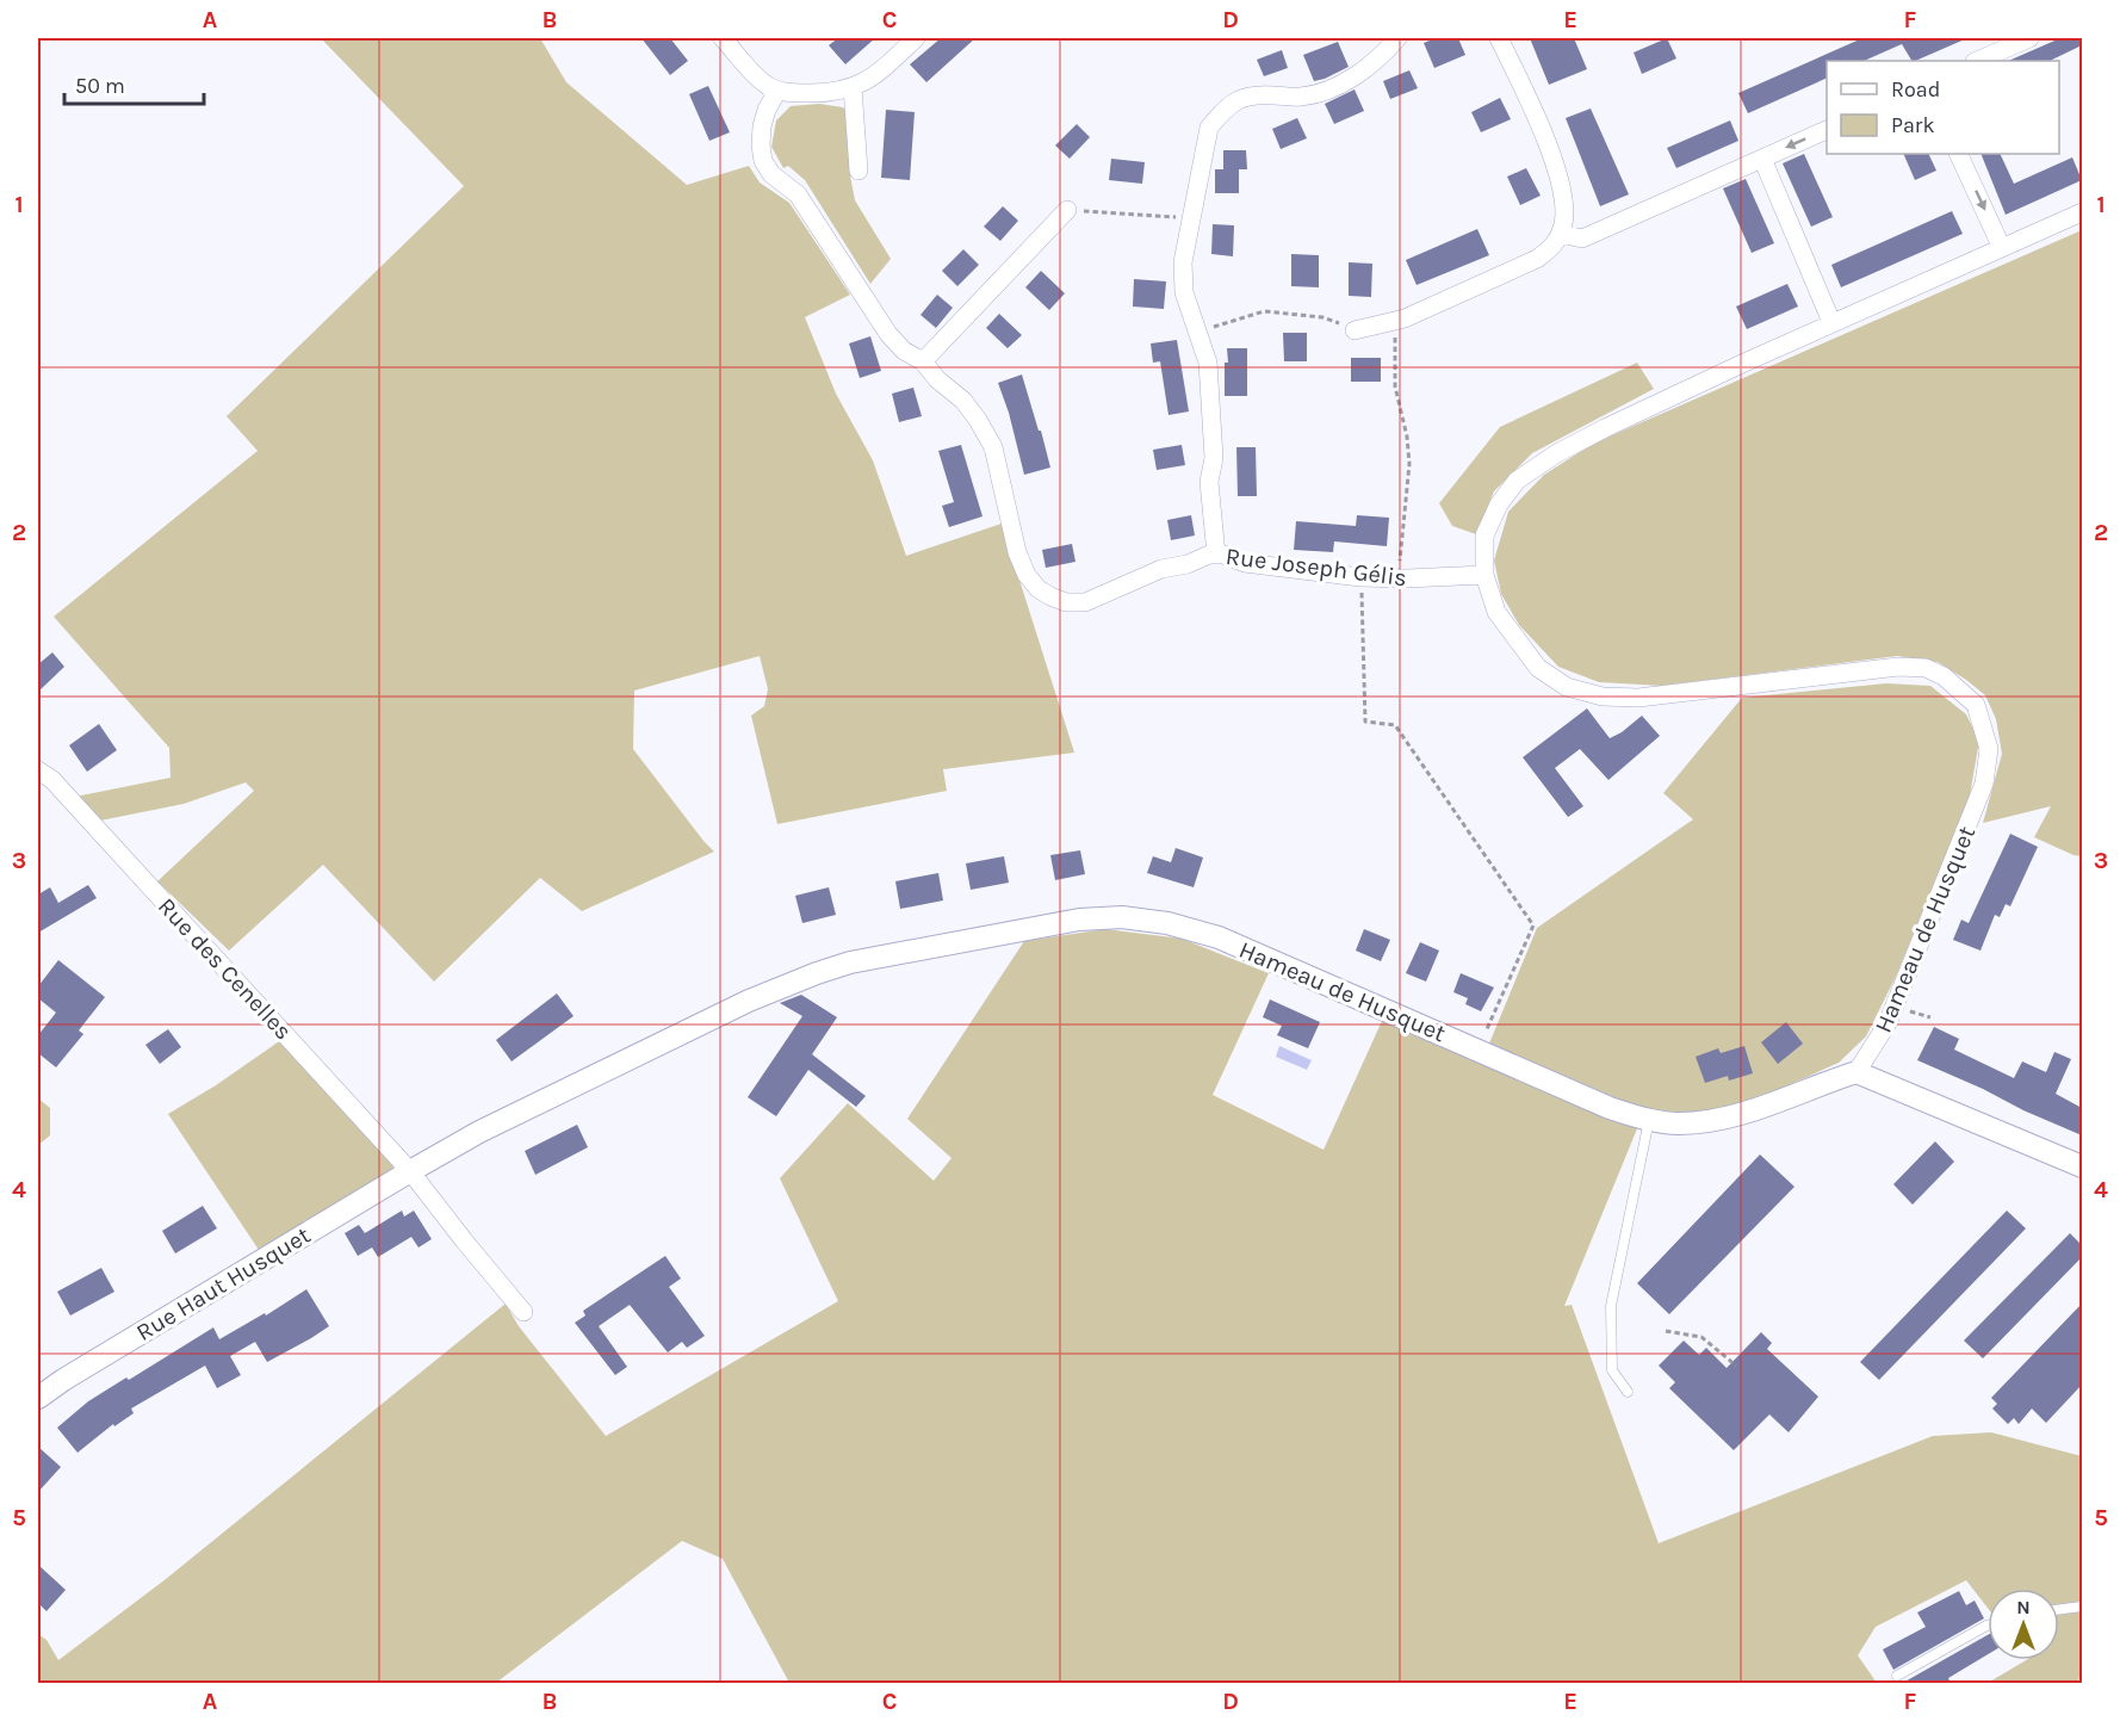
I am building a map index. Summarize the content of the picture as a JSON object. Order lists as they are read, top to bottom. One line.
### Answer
{"streets":{"street":["Rue Joseph Gélis","Hameau de Husquet","Rue des Cenelles","Rue Haut Husquet"]},"crossings":[["Rue Joseph Gélis","Hameau de Husquet"],["Hameau de Husquet","Rue des Cenelles"],["Hameau de Husquet","Rue Haut Husquet"],["Rue des Cenelles","Rue Haut Husquet"]],"legend":["Road","Park"],"scale_bar":"50 m","north":"top","grid":{"columns":["A","B","C","D","E","F"],"rows":["1","2","3","4","5"]}}
